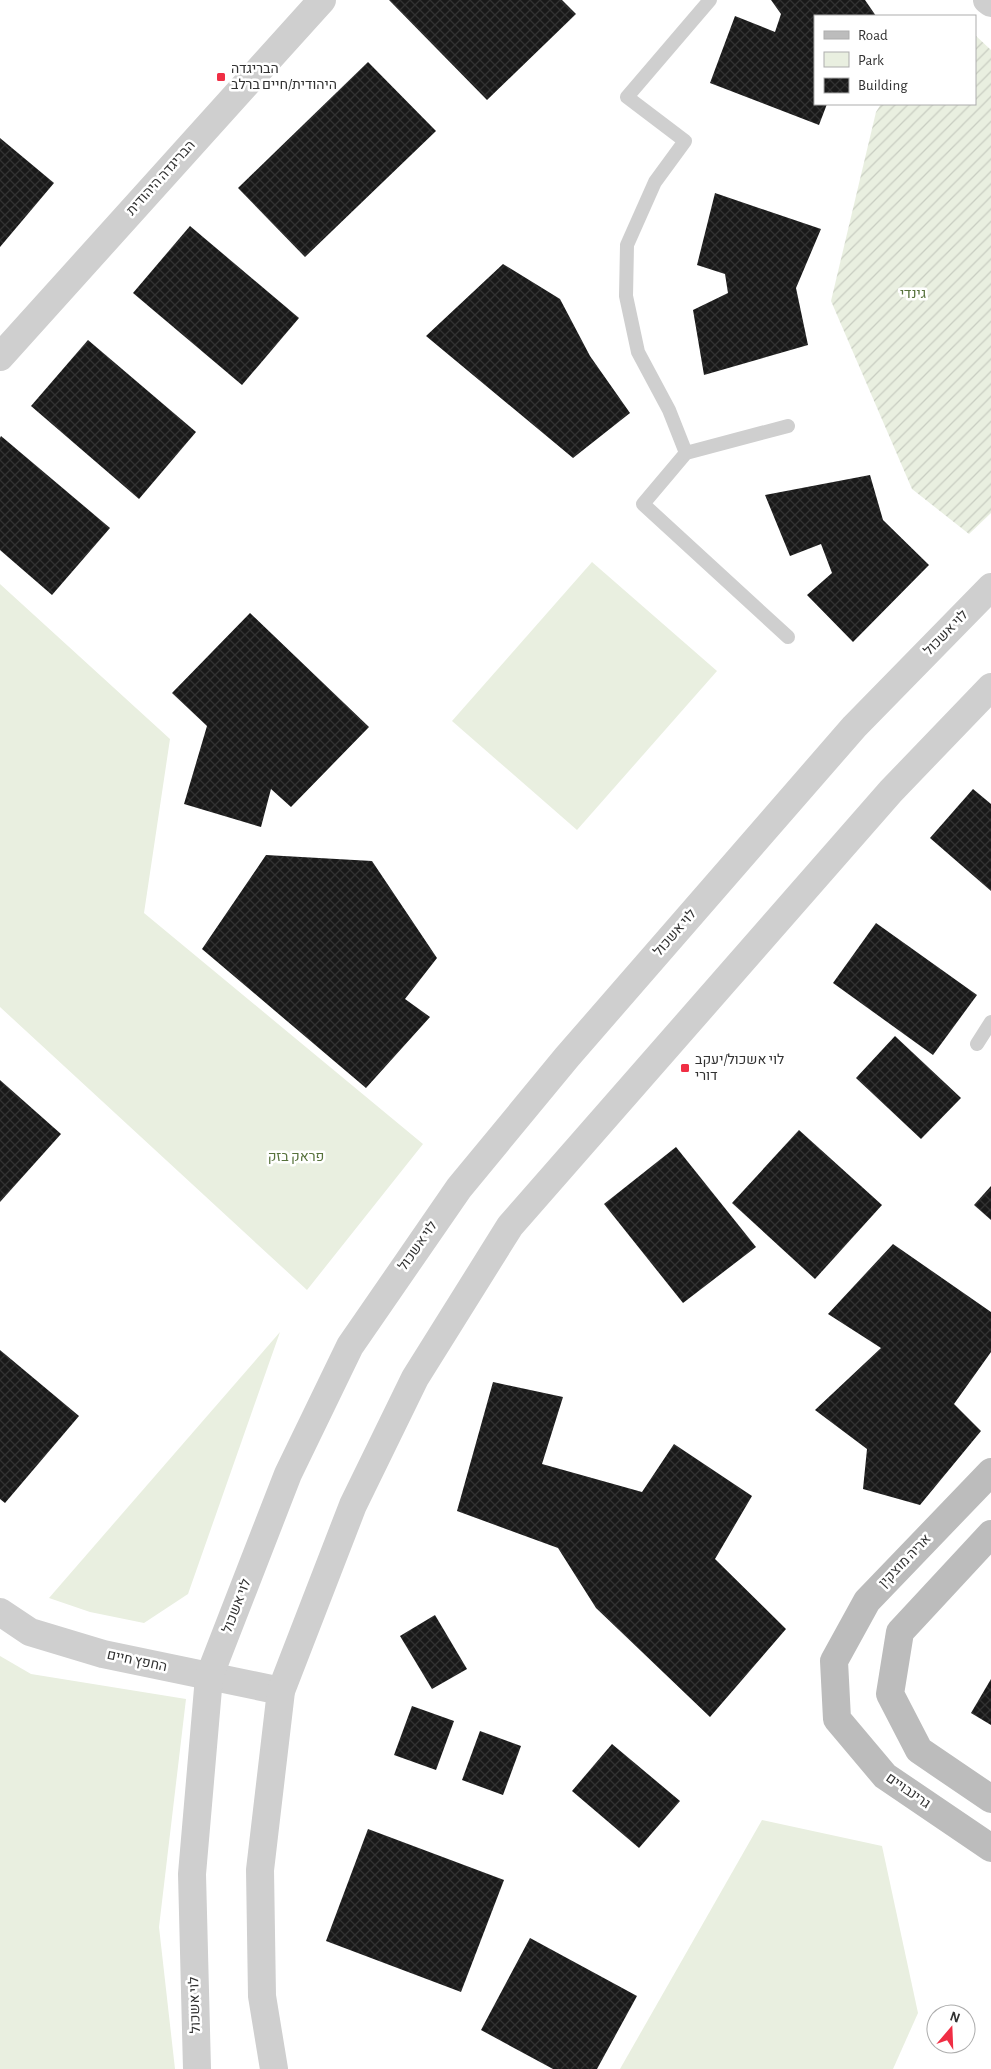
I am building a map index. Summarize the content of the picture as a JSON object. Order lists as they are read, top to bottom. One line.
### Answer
{"streets":{"street":["הבריגדה היהודית","לוי אשכול","אריה מוצקין","החפץ חיים","גרינבויים"]},"crossings":[["לוי אשכול","החפץ חיים"],["אריה מוצקין","גרינבויים"]],"parks":["גינדי","פראק בזק"],"places":{"transit":["הבריגדה היהודית/חיים ברלב","לוי אשכול/יעקב דורי"]},"legend":["Road","Park","Building"],"north":"top"}
